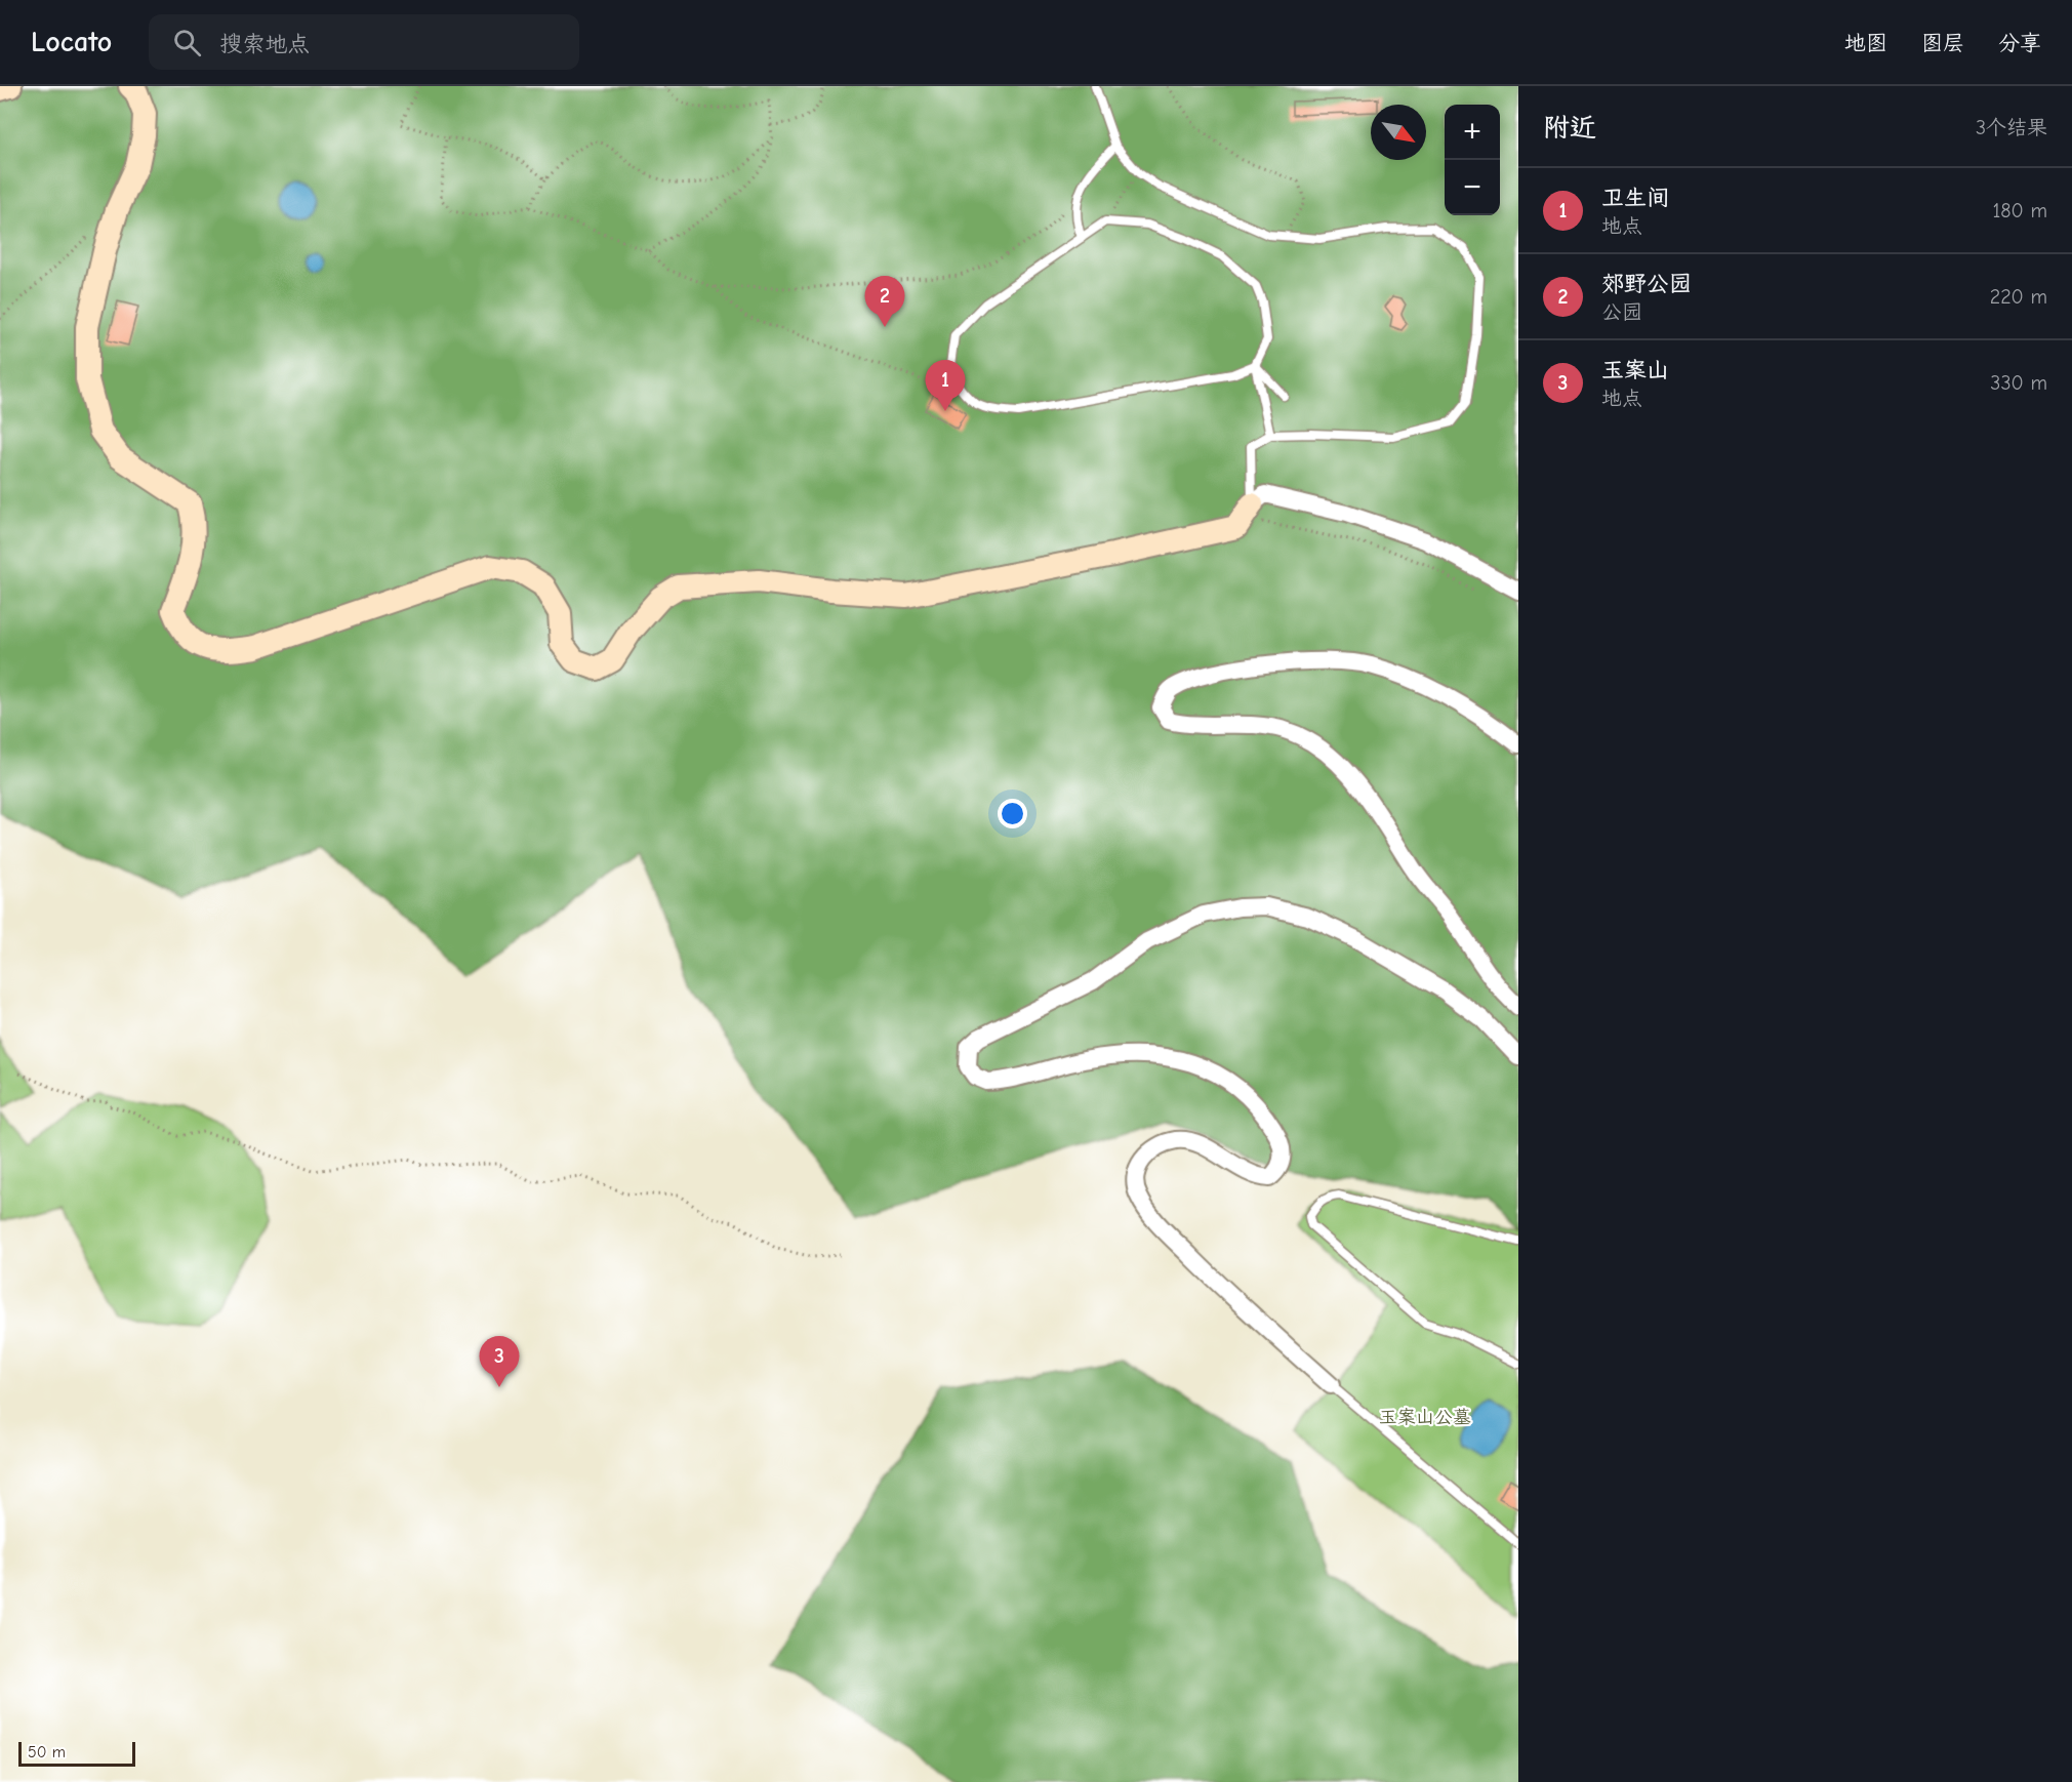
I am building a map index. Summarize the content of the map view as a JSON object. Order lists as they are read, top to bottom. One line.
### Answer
{"parks":["玉案山公墓"],"scale_bar":"50 m","north":"bottom right","page":{"header":"Locato","search":"搜索地点","nav":["地图","图层","分享"],"heading":["附近","3个结果"],"map_buttons":["+","−"],"list":[{"mark":"1","name":"卫生间","note":"地点","value":"180 m"},{"mark":"2","name":"郊野公园","note":"公园","value":"220 m"},{"mark":"3","name":"玉案山","note":"地点","value":"330 m"}],"pins":["2","1","3"],"scale":"50 m"}}
